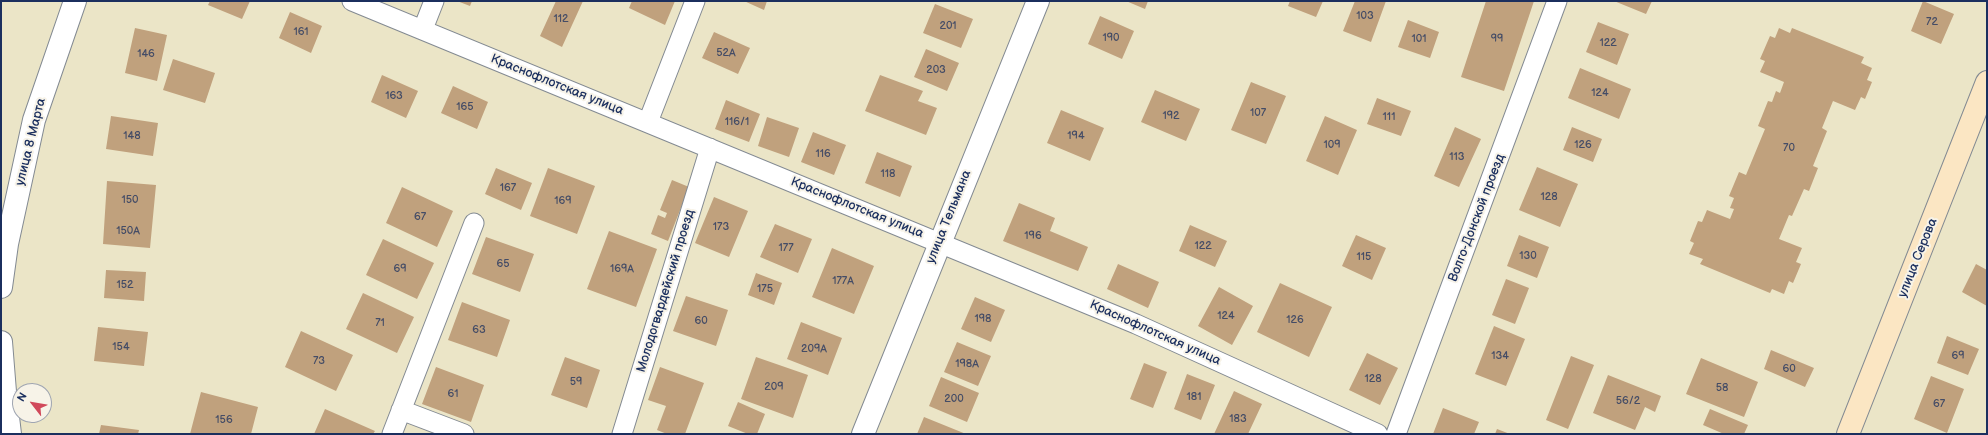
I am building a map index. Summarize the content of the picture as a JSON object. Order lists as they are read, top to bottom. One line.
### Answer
{"streets":{"main road":["улица Серова"],"street":["Краснофлотская улица","улица 8 Марта","улица Тельмана","Волго-Донской проезд","Молодогвардейский проезд"]},"crossings":[["Краснофлотская улица","улица Тельмана"],["Краснофлотская улица","Молодогвардейский проезд"]],"house_numbers":["103","112","72","201","161","190","101","99","122","52А","146","203","124","163","165","107","192","111","116/1","148","194","109","126","70","116","113","118","167","128","150","169","67","173","150А","196","122","177","130","115","65","69","169А","177А","152","175","124","198","126","60","71","63","154","209А","134","69","73","198А","60","128","59","209","58","61","181","200","56/2","67","183","156"],"north":"top left"}
